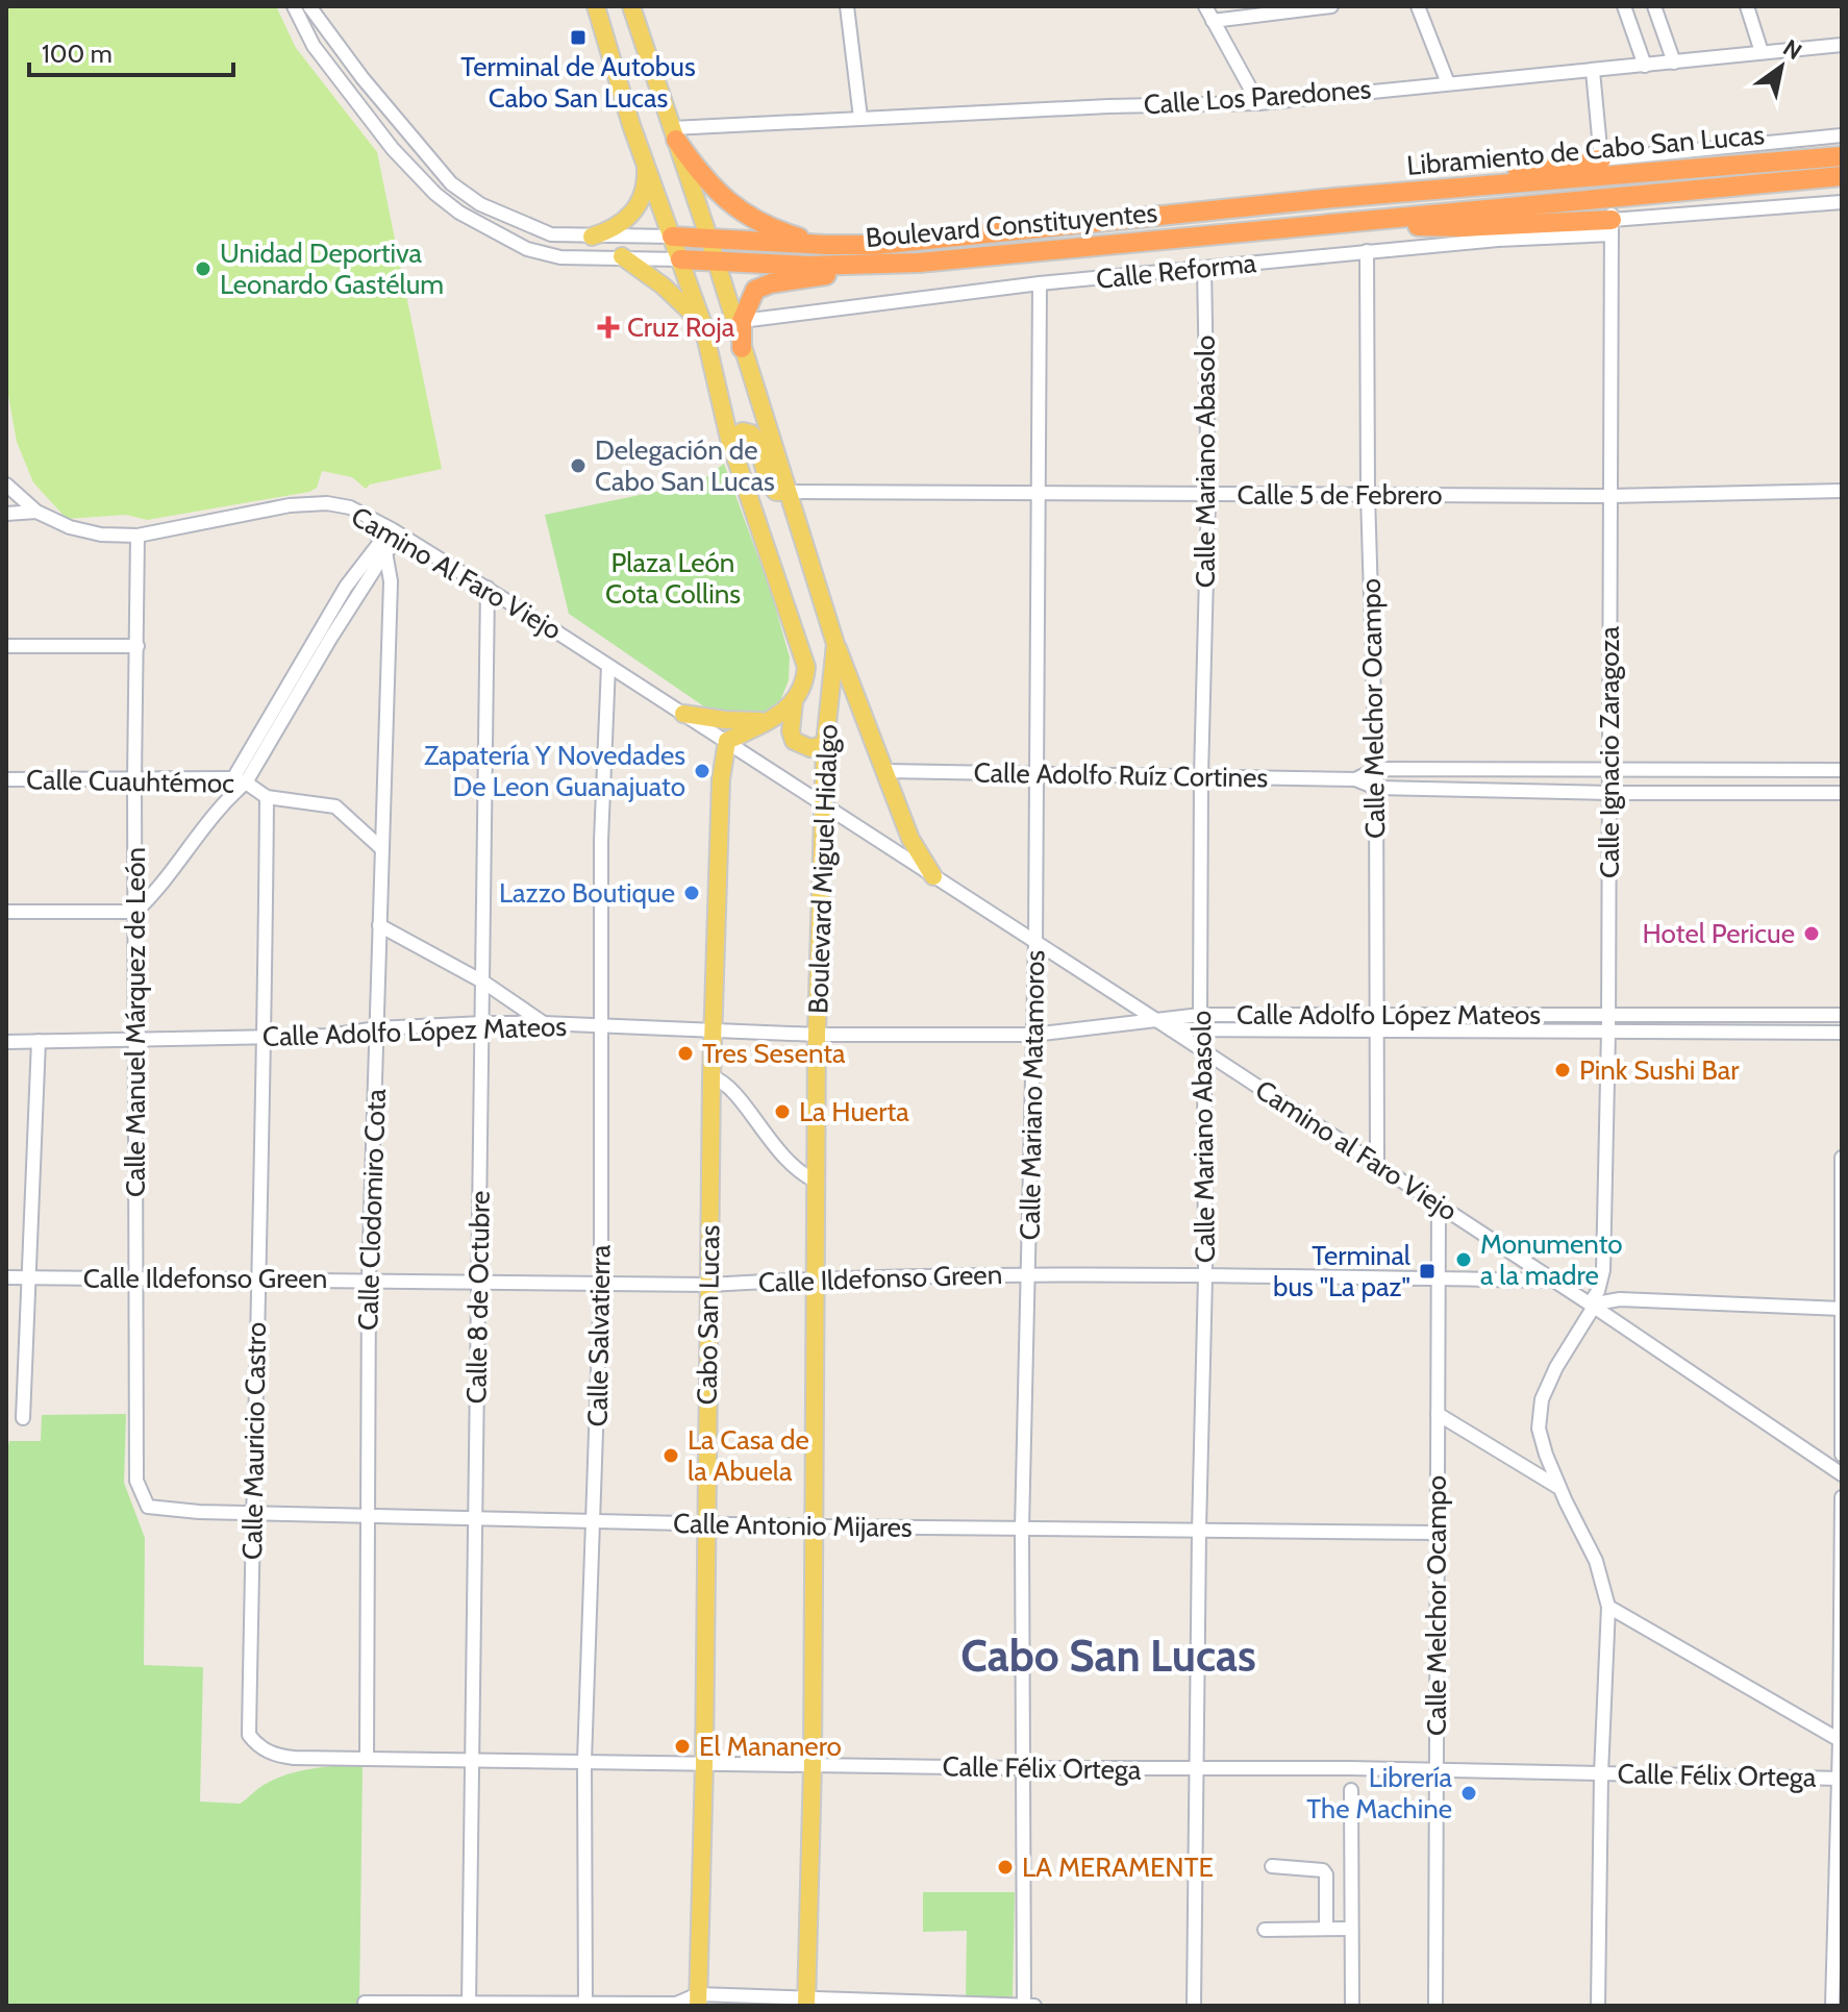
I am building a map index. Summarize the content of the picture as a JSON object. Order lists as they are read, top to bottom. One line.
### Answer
{"streets":{"highway":["Libramiento de Cabo San Lucas","Boulevard Constituyentes"],"main road":["Boulevard Miguel Hidalgo","Cabo San Lucas"],"street":["Calle Los Paredones","Calle Reforma","Calle Mariano Abasolo","Calle 5 de Febrero","Camino Al Faro Viejo","Calle Melchor Ocampo","Calle Ignacio Zaragoza","Calle Adolfo Ruíz Cortines","Calle Cuauhtémoc","Calle Adolfo López Mateos","Calle Manuel Márquez de León","Calle Mariano Matamoros","Camino al Faro Viejo","Calle Clodomiro Cota","Calle Ildefonso Green","Calle 8 de Octubre","Calle Salvatierra","Calle Mauricio Castro","Calle Antonio Mijares","Calle Félix Ortega"]},"crossings":[["Calle Los Paredones","Boulevard Miguel Hidalgo"],["Libramiento de Cabo San Lucas","Boulevard Constituyentes"],["Boulevard Constituyentes","Calle Ignacio Zaragoza"],["Boulevard Constituyentes","Boulevard Miguel Hidalgo"],["Calle Reforma","Calle Mariano Abasolo"],["Calle Reforma","Calle Melchor Ocampo"],["Calle Reforma","Calle Ignacio Zaragoza"],["Calle Reforma","Calle Mariano Matamoros"],["Calle Mariano Abasolo","Calle 5 de Febrero"],["Calle Mariano Abasolo","Calle Adolfo Ruíz Cortines"],["Calle Mariano Abasolo","Calle Adolfo López Mateos"],["Calle Mariano Abasolo","Camino al Faro Viejo"],["Calle Mariano Abasolo","Calle Ildefonso Green"],["Calle Mariano Abasolo","Calle Antonio Mijares"],["Calle Mariano Abasolo","Calle Félix Ortega"],["Calle 5 de Febrero","Calle Melchor Ocampo"],["Calle 5 de Febrero","Calle Ignacio Zaragoza"],["Calle 5 de Febrero","Boulevard Miguel Hidalgo"],["Calle 5 de Febrero","Calle Mariano Matamoros"],["Camino Al Faro Viejo","Boulevard Miguel Hidalgo"],["Camino Al Faro Viejo","Calle Manuel Márquez de León"],["Camino Al Faro Viejo","Camino al Faro Viejo"],["Camino Al Faro Viejo","Calle Clodomiro Cota"],["Camino Al Faro Viejo","Calle 8 de Octubre"],["Camino Al Faro Viejo","Cabo San Lucas"],["Camino Al Faro Viejo","Calle Salvatierra"],["Calle Melchor Ocampo","Calle Adolfo Ruíz Cortines"],["Calle Melchor Ocampo","Calle Adolfo López Mateos"],["Calle Melchor Ocampo","Camino al Faro Viejo"],["Calle Melchor Ocampo","Calle Ildefonso Green"],["Calle Melchor Ocampo","Calle Antonio Mijares"],["Calle Melchor Ocampo","Calle Félix Ortega"],["Calle Ignacio Zaragoza","Calle Adolfo Ruíz Cortines"],["Calle Ignacio Zaragoza","Calle Adolfo López Mateos"],["Calle Ignacio Zaragoza","Camino al Faro Viejo"],["Calle Ignacio Zaragoza","Calle Félix Ortega"],["Calle Adolfo Ruíz Cortines","Calle Mariano Matamoros"],["Calle Cuauhtémoc","Calle Manuel Márquez de León"],["Calle Cuauhtémoc","Calle Clodomiro Cota"],["Calle Cuauhtémoc","Calle Mauricio Castro"],["Boulevard Miguel Hidalgo","Calle Adolfo López Mateos"],["Boulevard Miguel Hidalgo","Camino al Faro Viejo"],["Boulevard Miguel Hidalgo","Calle Ildefonso Green"],["Boulevard Miguel Hidalgo","Cabo San Lucas"],["Boulevard Miguel Hidalgo","Calle Antonio Mijares"],["Boulevard Miguel Hidalgo","Calle Félix Ortega"],["Calle Adolfo López Mateos","Calle Manuel Márquez de León"],["Calle Adolfo López Mateos","Calle Mariano Matamoros"],["Calle Adolfo López Mateos","Camino al Faro Viejo"],["Calle Adolfo López Mateos","Calle Clodomiro Cota"],["Calle Adolfo López Mateos","Calle 8 de Octubre"],["Calle Adolfo López Mateos","Cabo San Lucas"],["Calle Adolfo López Mateos","Calle Salvatierra"],["Calle Adolfo López Mateos","Calle Mauricio Castro"],["Calle Manuel Márquez de León","Calle Ildefonso Green"],["Calle Manuel Márquez de León","Calle Antonio Mijares"],["Calle Mariano Matamoros","Camino al Faro Viejo"],["Calle Mariano Matamoros","Calle Ildefonso Green"],["Calle Mariano Matamoros","Calle Antonio Mijares"],["Calle Mariano Matamoros","Calle Félix Ortega"],["Camino al Faro Viejo","Calle Ildefonso Green"],["Calle Clodomiro Cota","Calle Ildefonso Green"],["Calle Clodomiro Cota","Calle Antonio Mijares"],["Calle Clodomiro Cota","Calle Félix Ortega"],["Calle Ildefonso Green","Calle 8 de Octubre"],["Calle Ildefonso Green","Cabo San Lucas"],["Calle Ildefonso Green","Calle Salvatierra"],["Calle Ildefonso Green","Calle Mauricio Castro"],["Calle 8 de Octubre","Calle Antonio Mijares"],["Calle 8 de Octubre","Calle Félix Ortega"],["Cabo San Lucas","Calle Antonio Mijares"],["Cabo San Lucas","Calle Félix Ortega"],["Calle Salvatierra","Calle Antonio Mijares"],["Calle Salvatierra","Calle Félix Ortega"],["Calle Mauricio Castro","Calle Antonio Mijares"],["Calle Mauricio Castro","Calle Félix Ortega"]],"districts":["Cabo San Lucas"],"parks":["Plaza León Cota Collins"],"places":{"transit":["Terminal de Autobus Cabo San Lucas","Terminal bus \"La paz\""],"other":["Unidad Deportiva Leonardo Gastélum","Delegación de Cabo San Lucas","Zapatería Y Novedades De Leon Guanajuato","Lazzo Boutique","Hotel Pericue","Tres Sesenta","Pink Sushi Bar","La Huerta","Monumento a la madre","La Casa de la Abuela","El Mananero","Librería The Machine","LA MERAMENTE"],"health":["Cruz Roja"]},"scale_bar":"100 m","north":"top right"}
